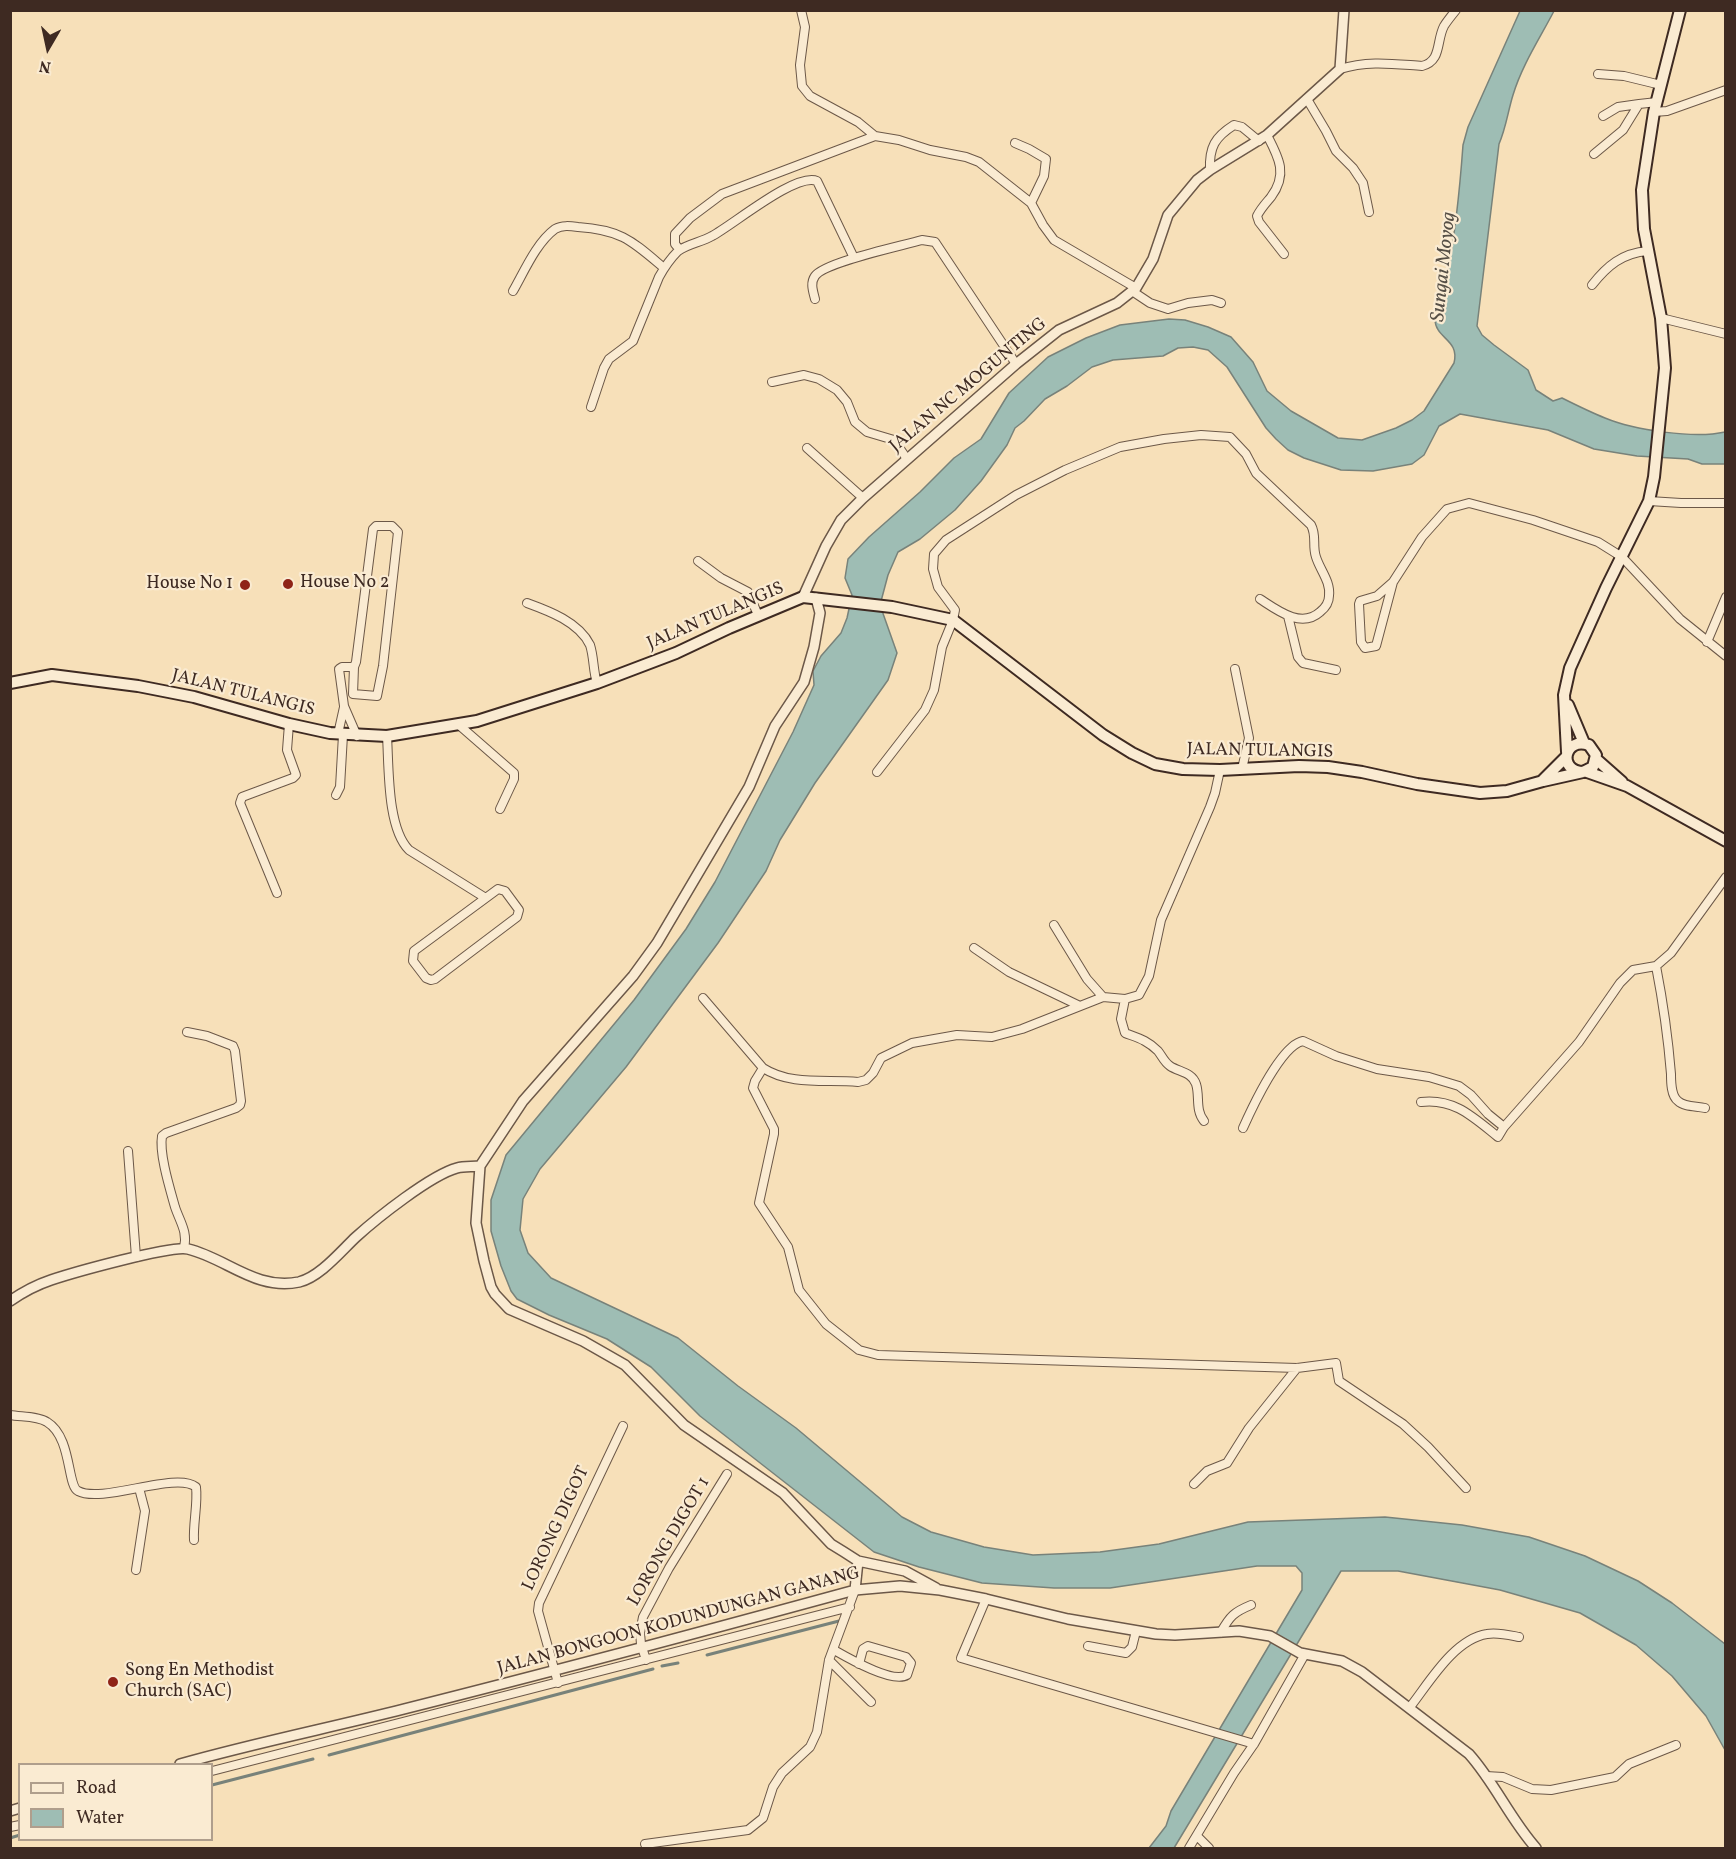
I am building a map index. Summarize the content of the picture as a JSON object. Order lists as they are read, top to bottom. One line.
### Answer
{"streets":{"main road":["JALAN TULANGIS"],"street":["JALAN NC MOGUNTING","LORONG DIGOT","LORONG DIGOT 1","JALAN BONGOON KODUNDUNGAN GANANG"]},"crossings":[["JALAN NC MOGUNTING","JALAN TULANGIS"],["LORONG DIGOT","JALAN BONGOON KODUNDUNGAN GANANG"],["LORONG DIGOT 1","JALAN BONGOON KODUNDUNGAN GANANG"]],"water":["Sungai Moyog"],"places":["House No 2","House No 1","Song En Methodist Church (SAC)"],"legend":["Road","Water"],"north":"bottom"}
